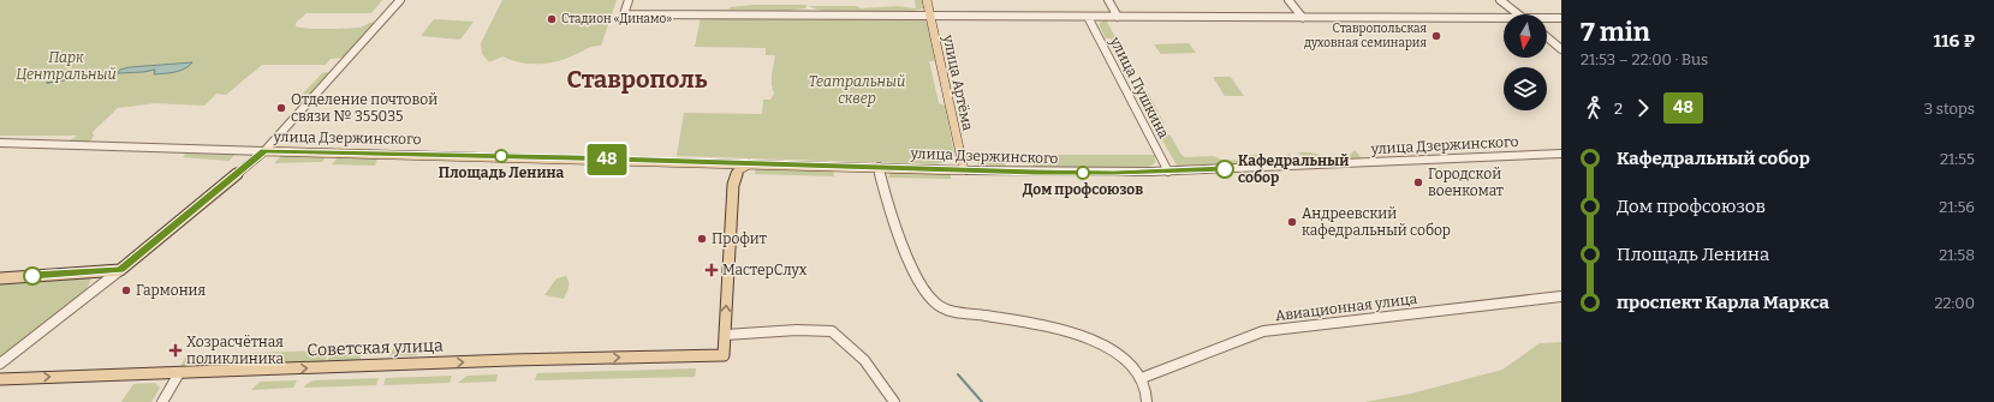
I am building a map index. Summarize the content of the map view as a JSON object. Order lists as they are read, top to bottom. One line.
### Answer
{"streets":{"main road":["улица Артёма","улица Дзержинского","Советская улица"],"street":["улица Пушкина","Авиационная улица"]},"crossings":[["улица Артёма","улица Дзержинского"],["улица Пушкина","улица Дзержинского"]],"one_way":["Советская улица"],"districts":["Ставрополь"],"parks":["Парк Центральный","Театральный сквер"],"places":{"other":["Стадион «Динамо»","Ставропольская духовная семинария","Отделение почтовой связи № 355035","Площадь Ленина","Кафедральный собор","Дом профсоюзов","Городской военкомат","Андреевский кафедральный собор","Профит","Гармония"],"health":["МастерСлух","Хозрасчётная поликлиника"]},"lines":["bus line 48"],"north":"bottom","page":{"on_map":"48","heading":["7 min","21:53 – 22:00 · Bus","116 ₽"],"legs":["2","48","3 stops"],"list":[{"name":"Кафедральный собор","value":"21:55"},{"name":"Дом профсоюзов","value":"21:56"},{"name":"Площадь Ленина","value":"21:58"},{"name":"проспект Карла Маркса","value":"22:00"}]}}
